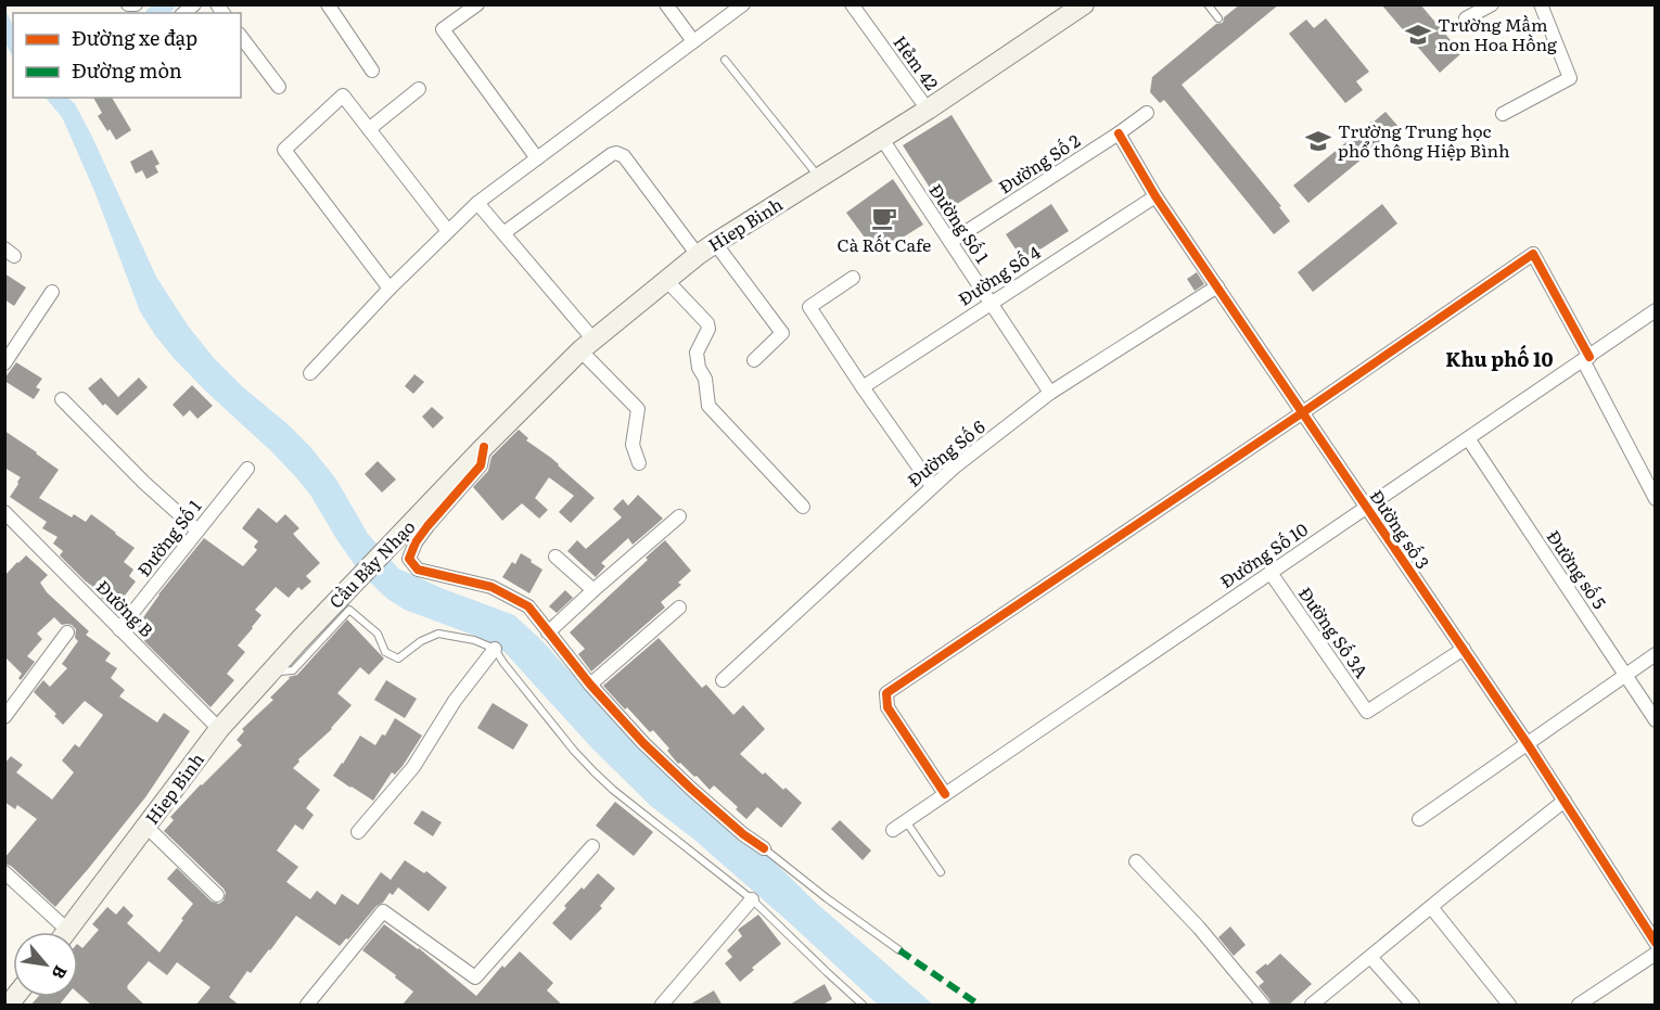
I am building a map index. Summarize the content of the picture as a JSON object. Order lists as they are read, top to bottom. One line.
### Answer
{"streets":{"main road":["Hiep Binh","Cầu Bảy Nhạo"],"street":["Hẻm 42","Đường Số 2","Đường Số 1","Đường Số 4","Đường Số 6","Đường số 3","Đường Số 10","Đường số 5","Đường B","Đường Số 3A"]},"crossings":[["Hẻm 42","Hiep Binh"],["Đường Số 2","Đường Số 1"],["Đường Số 2","Đường số 3"],["Đường Số 1","Hiep Binh"],["Đường Số 1","Đường Số 4"],["Đường Số 1","Đường Số 6"],["Đường Số 1","Đường B"],["Hiep Binh","Cầu Bảy Nhạo"],["Hiep Binh","Đường B"],["Đường Số 4","Đường số 3"],["Đường Số 6","Đường số 3"],["Đường số 3","Đường Số 10"],["Đường số 3","Đường Số 3A"],["Đường Số 10","Đường số 5"],["Đường Số 10","Đường Số 3A"]],"districts":["Khu phố 10"],"places":{"school or university":["Trường Mầm non Hoa Hồng","Trường Trung học phổ thông Hiệp Bình"],"cafe":["Cà Rốt Cafe"]},"legend":["Đường xe đạp","Đường mòn"],"north":"bottom right"}
